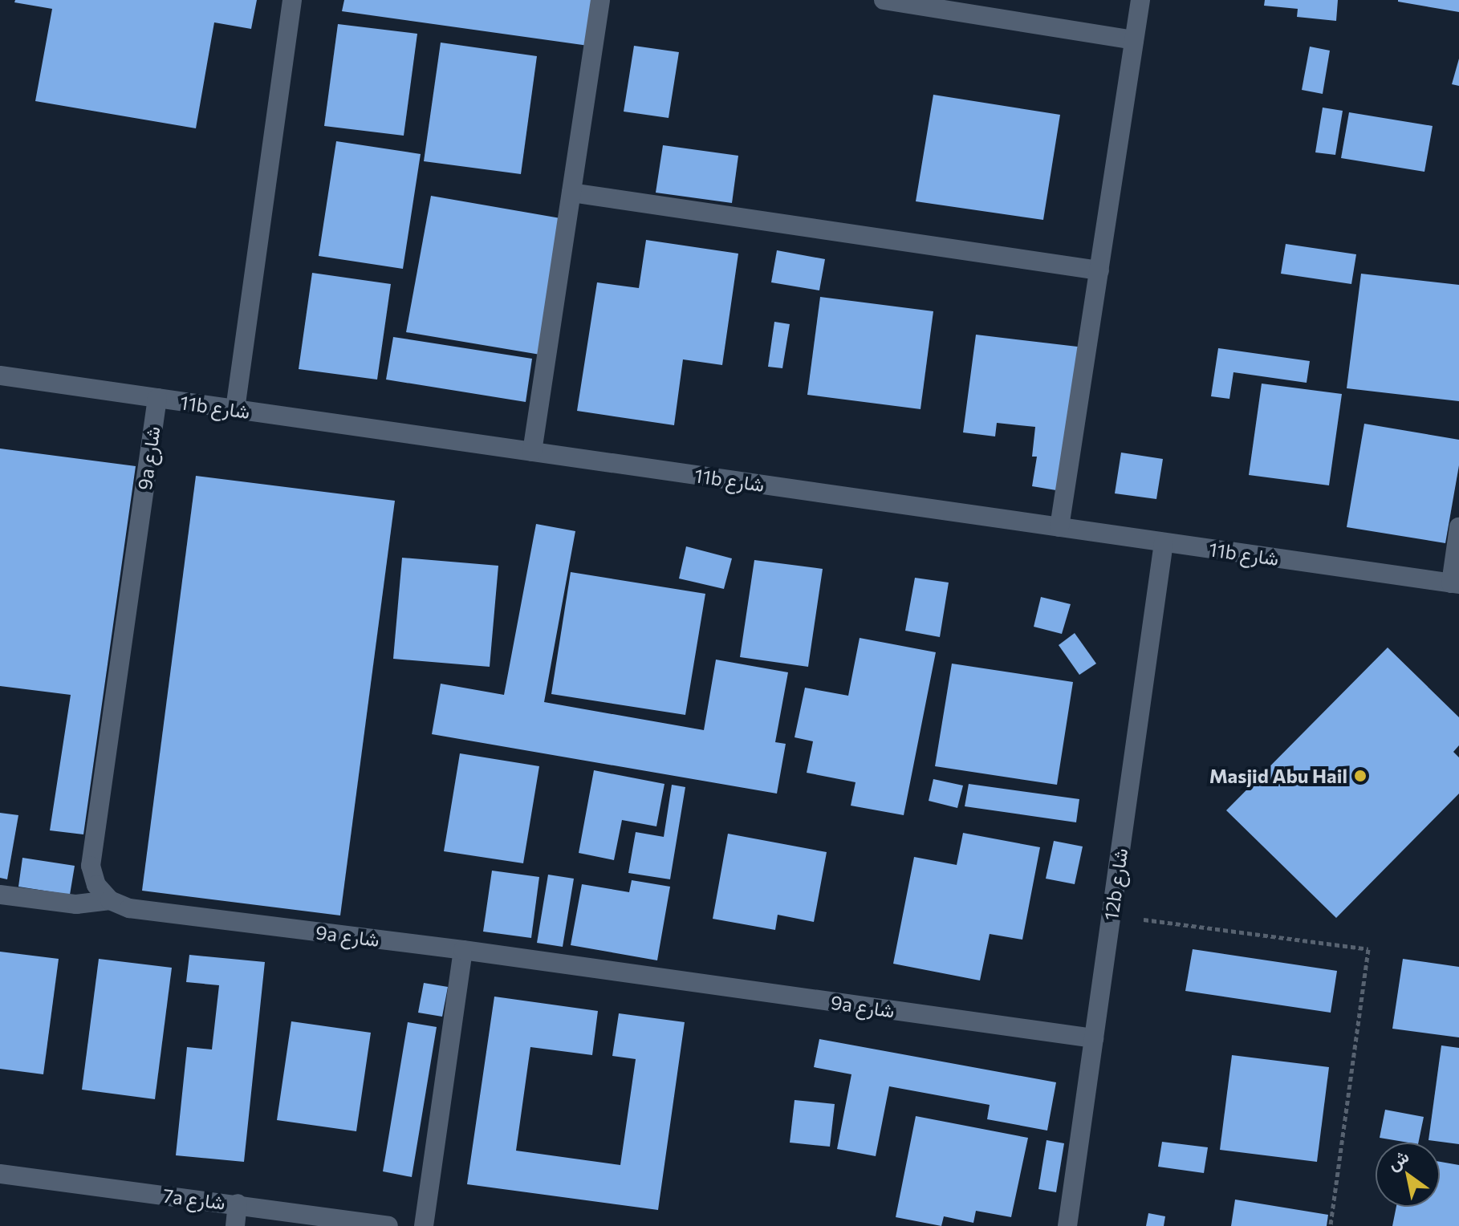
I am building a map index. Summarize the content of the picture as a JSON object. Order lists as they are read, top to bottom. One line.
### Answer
{"streets":{"street":["11b شارع","9a شارع","12b شارع","7a شارع"]},"crossings":[["11b شارع","9a شارع"],["11b شارع","12b شارع"],["9a شارع","12b شارع"]],"places":["Masjid Abu Hail"],"north":"top left"}
